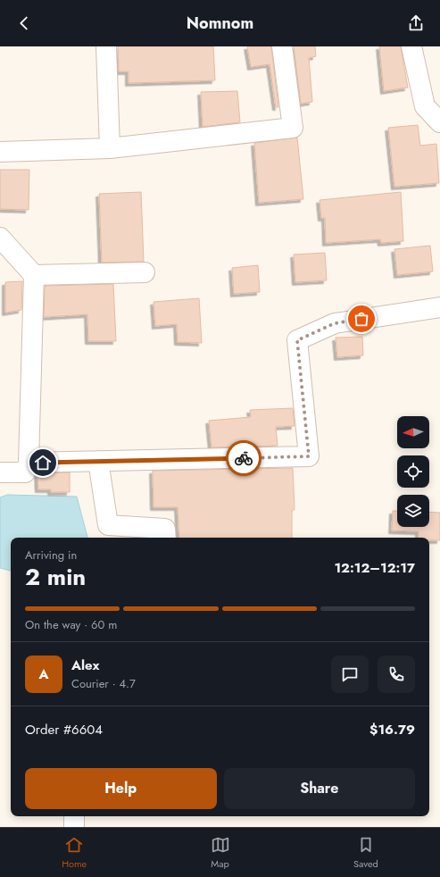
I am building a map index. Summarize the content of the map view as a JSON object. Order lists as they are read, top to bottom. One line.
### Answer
{"north":"left","page":{"header":"Nomnom","heading":["2 min","Arriving in","12:12–12:17"],"panel":["Alex","Courier · 4.7","Order #6604","$16.79"],"bar":"On the way · 60 m","round":"A","buttons":["Help","Share"],"tabs":["Home","Map","Saved"]}}
